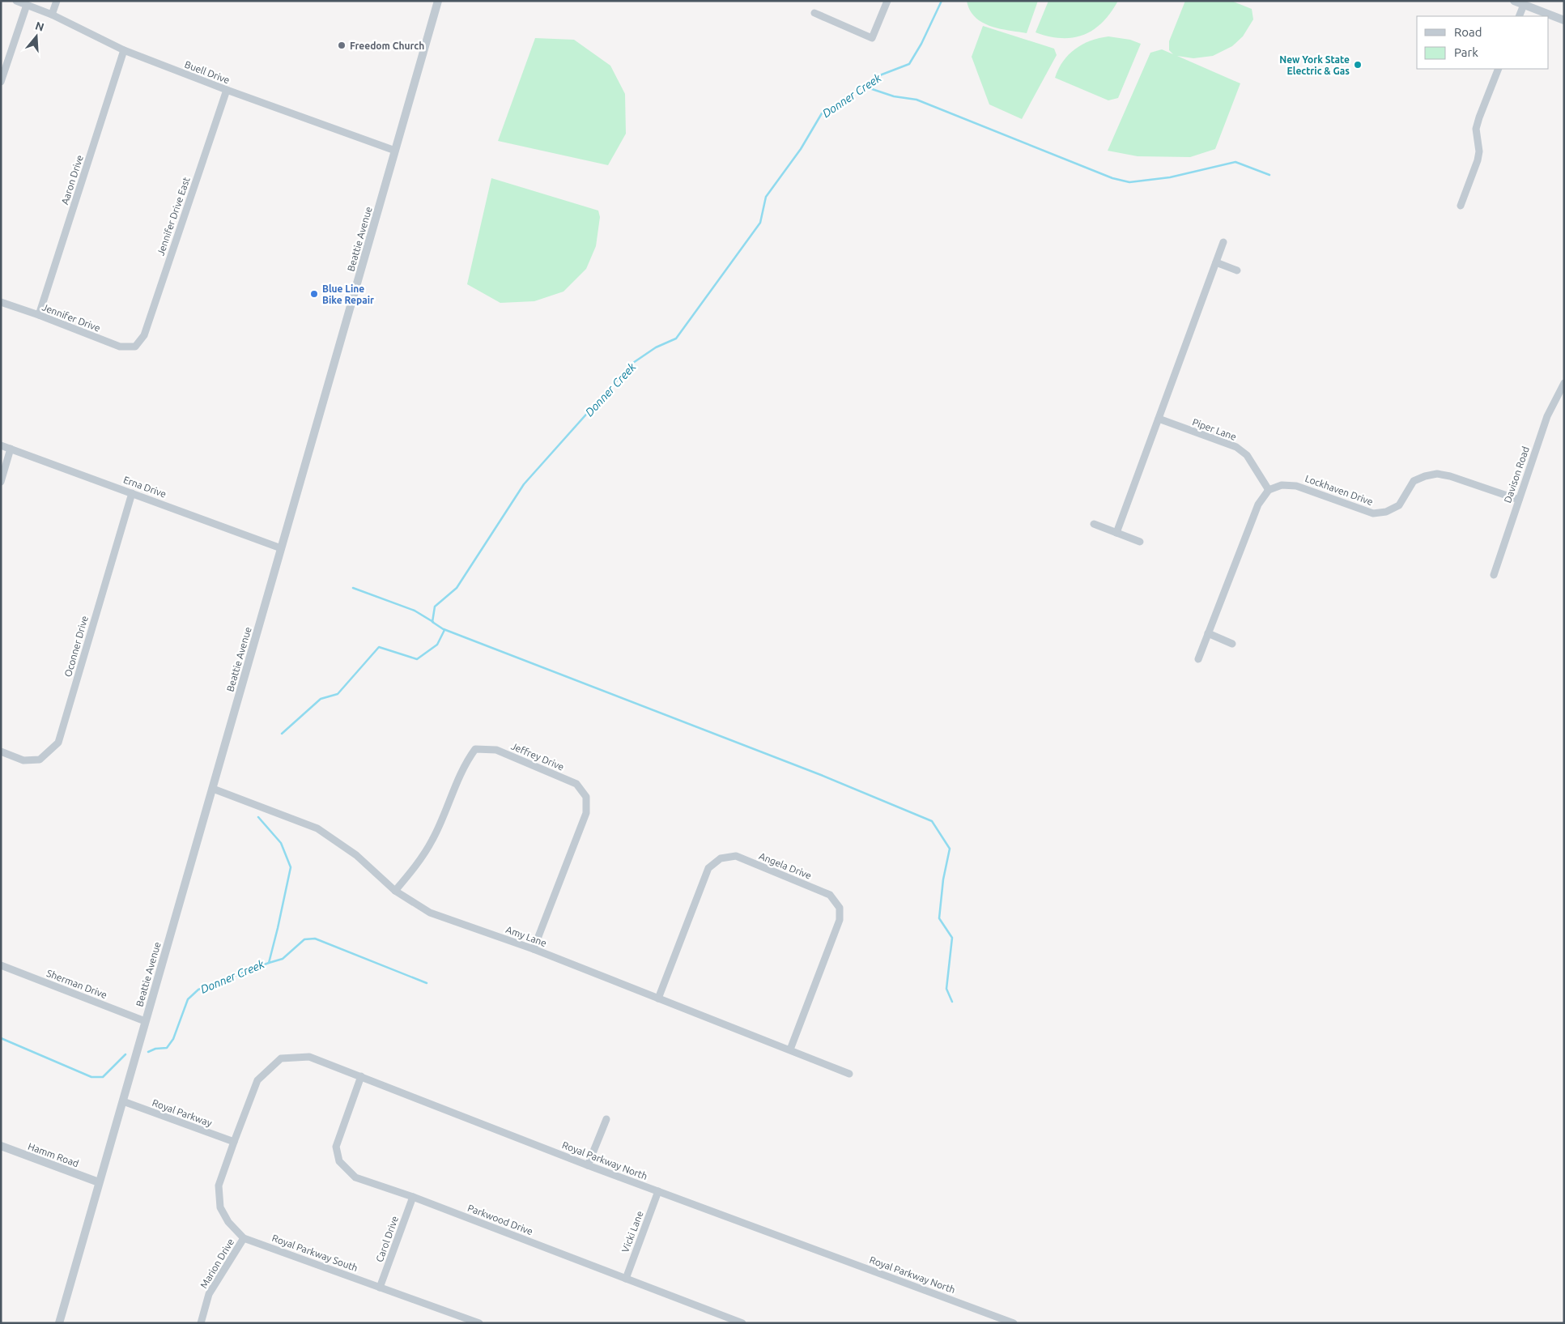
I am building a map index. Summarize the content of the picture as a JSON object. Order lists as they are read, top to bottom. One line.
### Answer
{"streets":{"street":["Buell Drive","Aaron Drive","Jennifer Drive East","Beattie Avenue","Jennifer Drive","Piper Lane","Davison Road","Erna Drive","Lockhaven Drive","Oconner Drive","Jeffrey Drive","Angela Drive","Amy Lane","Sherman Drive","Royal Parkway","Hamm Road","Royal Parkway North","Parkwood Drive","Vicki Lane","Carol Drive","Royal Parkway South","Marion Drive"]},"crossings":[["Buell Drive","Aaron Drive"],["Buell Drive","Jennifer Drive East"],["Buell Drive","Beattie Avenue"],["Aaron Drive","Jennifer Drive"],["Jennifer Drive East","Jennifer Drive"],["Beattie Avenue","Erna Drive"],["Beattie Avenue","Amy Lane"],["Beattie Avenue","Sherman Drive"],["Beattie Avenue","Royal Parkway"],["Beattie Avenue","Hamm Road"],["Piper Lane","Lockhaven Drive"],["Davison Road","Lockhaven Drive"],["Erna Drive","Oconner Drive"],["Jeffrey Drive","Amy Lane"],["Angela Drive","Amy Lane"],["Royal Parkway","Royal Parkway North"],["Royal Parkway","Royal Parkway South"],["Royal Parkway North","Parkwood Drive"],["Royal Parkway North","Vicki Lane"],["Royal Parkway North","Royal Parkway South"],["Parkwood Drive","Vicki Lane"],["Parkwood Drive","Carol Drive"],["Carol Drive","Royal Parkway South"],["Royal Parkway South","Marion Drive"]],"water":["Donner Creek"],"places":["Freedom Church","New York State Electric & Gas","Blue Line Bike Repair"],"legend":["Road","Park"],"north":"top"}
